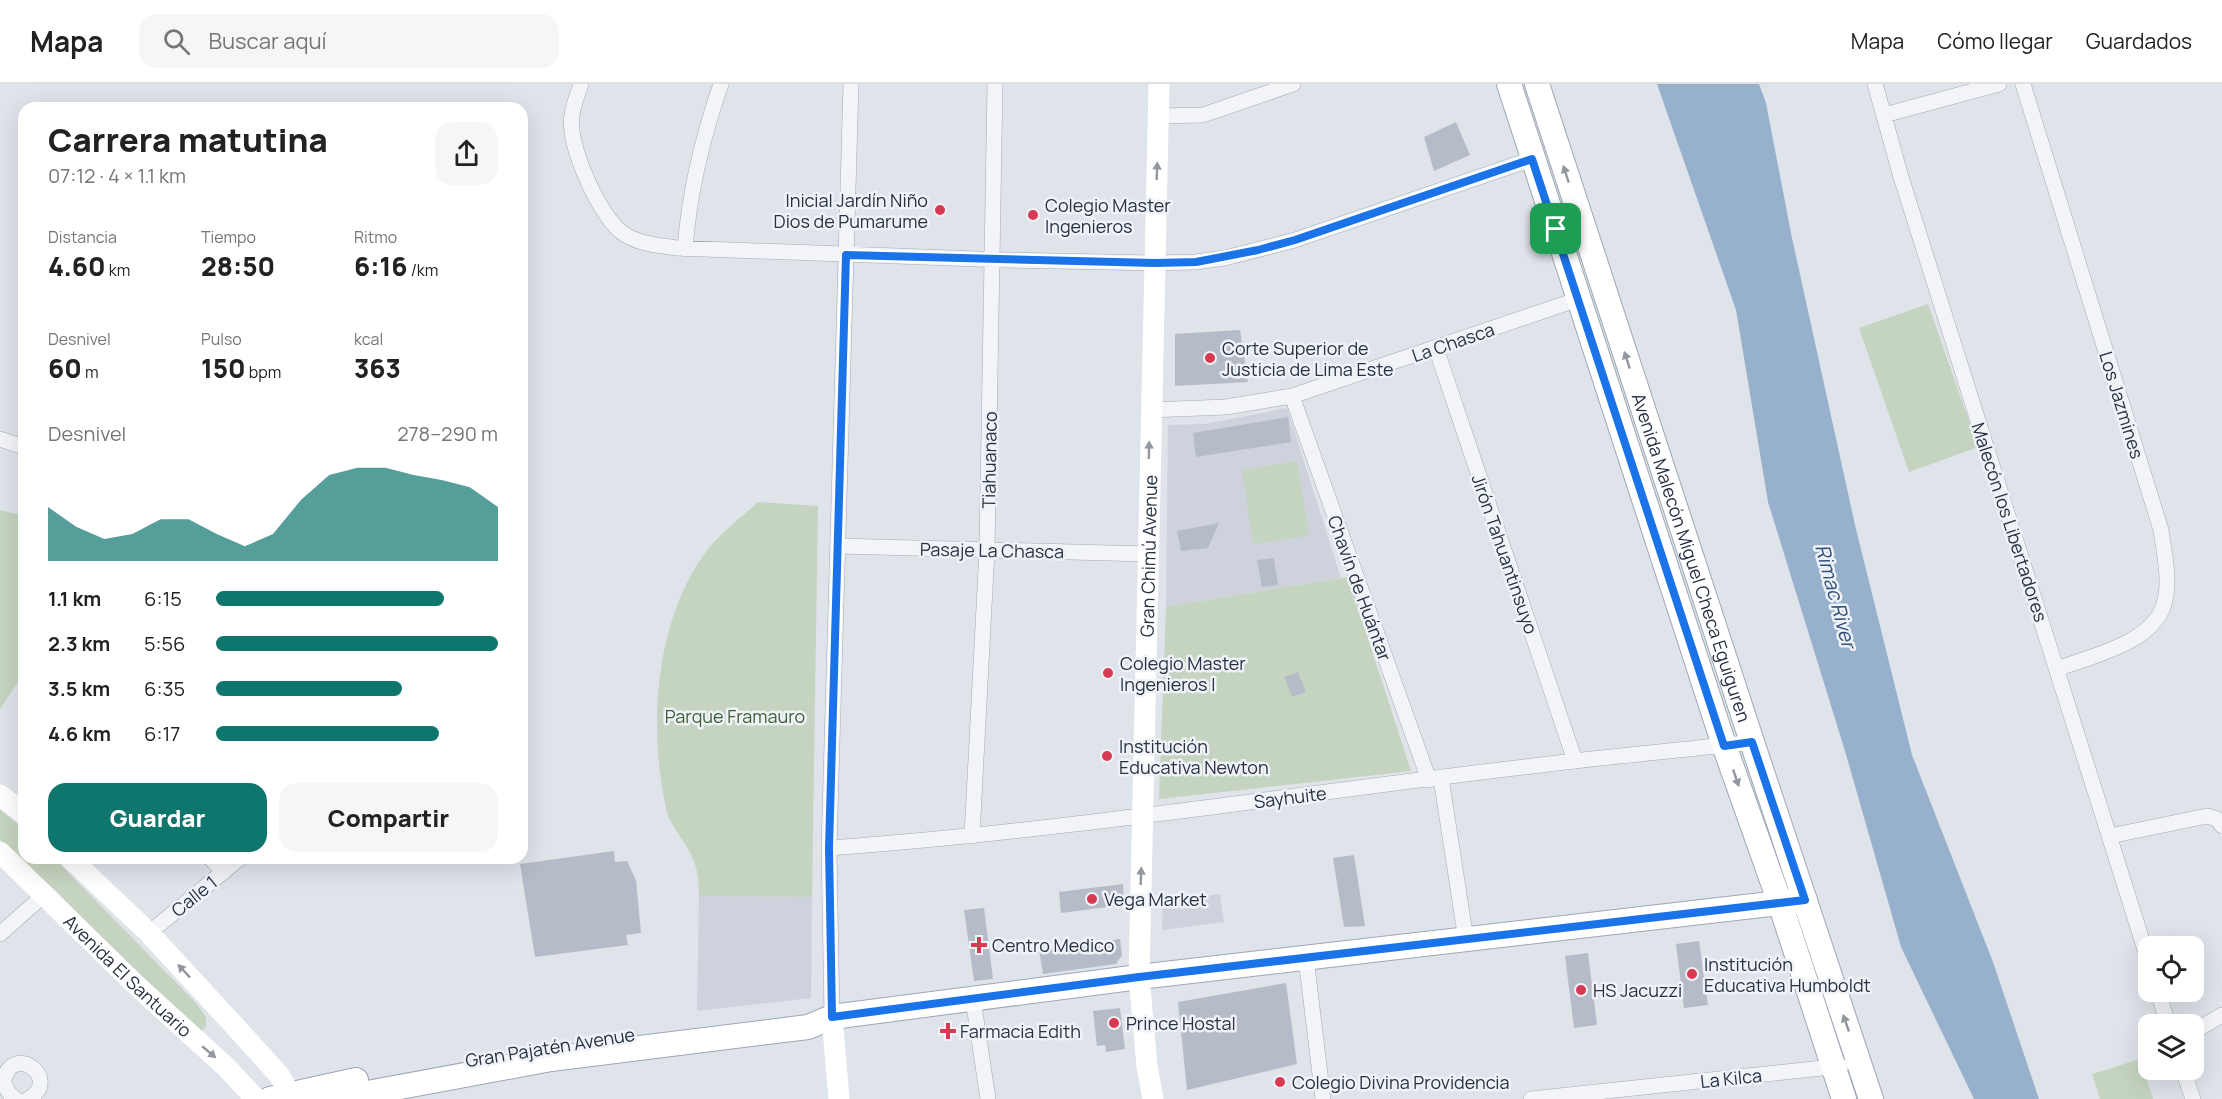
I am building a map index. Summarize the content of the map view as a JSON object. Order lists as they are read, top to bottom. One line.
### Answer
{"streets":{"main road":["Avenida Malecón Miguel Checa Eguiguren","Gran Pajatén Avenue"],"street":["La Chasca","Los Jazmines","Tiahuanaco","Malecón los Libertadores","Pasaje La Chasca","Jirón Tahuantinsuyo","Gran Chimú Avenue","Chavín de Huántar","Sayhuite","Calle 1","Avenida El Santuario","La Kilca"]},"crossings":[["La Chasca","Jirón Tahuantinsuyo"],["La Chasca","Gran Chimú Avenue"],["La Chasca","Avenida Malecón Miguel Checa Eguiguren"],["La Chasca","Chavín de Huántar"],["Los Jazmines","Malecón los Libertadores"],["Tiahuanaco","Pasaje La Chasca"],["Tiahuanaco","Sayhuite"],["Pasaje La Chasca","Gran Chimú Avenue"],["Jirón Tahuantinsuyo","Sayhuite"],["Gran Chimú Avenue","Sayhuite"],["Gran Chimú Avenue","Gran Pajatén Avenue"],["Avenida Malecón Miguel Checa Eguiguren","Sayhuite"],["Avenida Malecón Miguel Checa Eguiguren","Gran Pajatén Avenue"],["Avenida Malecón Miguel Checa Eguiguren","La Kilca"],["Chavín de Huántar","Sayhuite"],["Chavín de Huántar","Gran Pajatén Avenue"]],"one_way":["Gran Chimú Avenue"],"water":["Rimac River"],"parks":["Parque Framauro"],"places":{"other":["Inicial Jardín Niño Dios de Pumarume","Colegio Master Ingenieros","Corte Superior de Justicia de Lima Este","Colegio Master Ingenieros I","Institución Educativa Newton","Vega Market","Institución Educativa Humboldt","HS Jacuzzi","Prince Hostal","Colegio Divina Providencia"],"health":["Centro Medico","Farmacia Edith"]},"page":{"header":"Mapa","search":"Buscar aquí","nav":["Mapa","Cómo llegar","Guardados"],"heading":["Carrera matutina","07:12 · 4 × 1.1 km"],"stats":[["Distancia","4.60 km"],["Tiempo","28:50"],["Ritmo","6:16 /km"],["Desnivel","60 m"],["Pulso","150 bpm"],["kcal","363"]],"chart":["Desnivel","278–290 m"],"list":[{"name":"1.1 km","note":"6:15"},{"name":"2.3 km","note":"5:56"},{"name":"3.5 km","note":"6:35"},{"name":"4.6 km","note":"6:17"}],"buttons":["Guardar","Compartir"]}}
